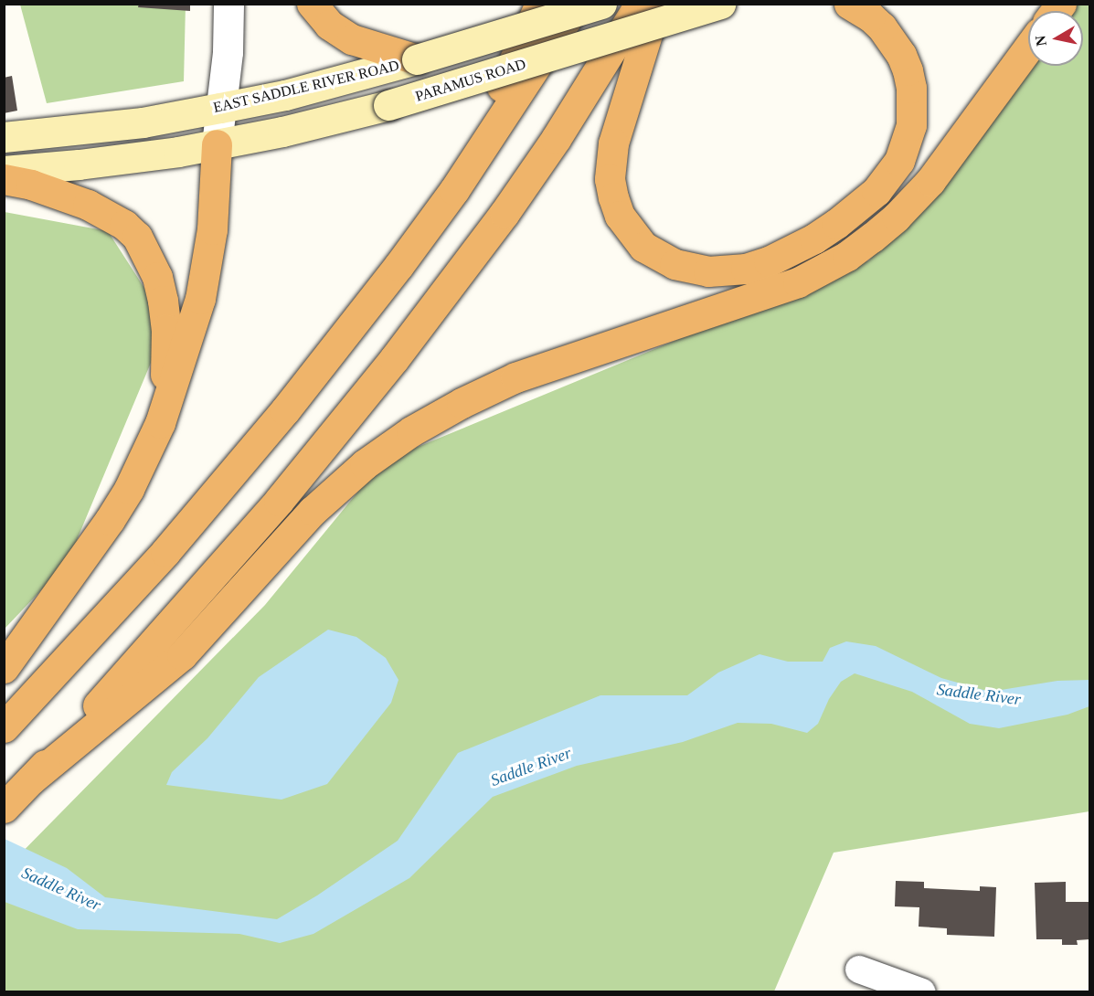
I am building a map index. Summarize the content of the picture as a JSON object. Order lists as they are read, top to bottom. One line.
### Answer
{"streets":{"main road":["PARAMUS ROAD","EAST SADDLE RIVER ROAD"]},"water":["Saddle River"],"north":"left"}
